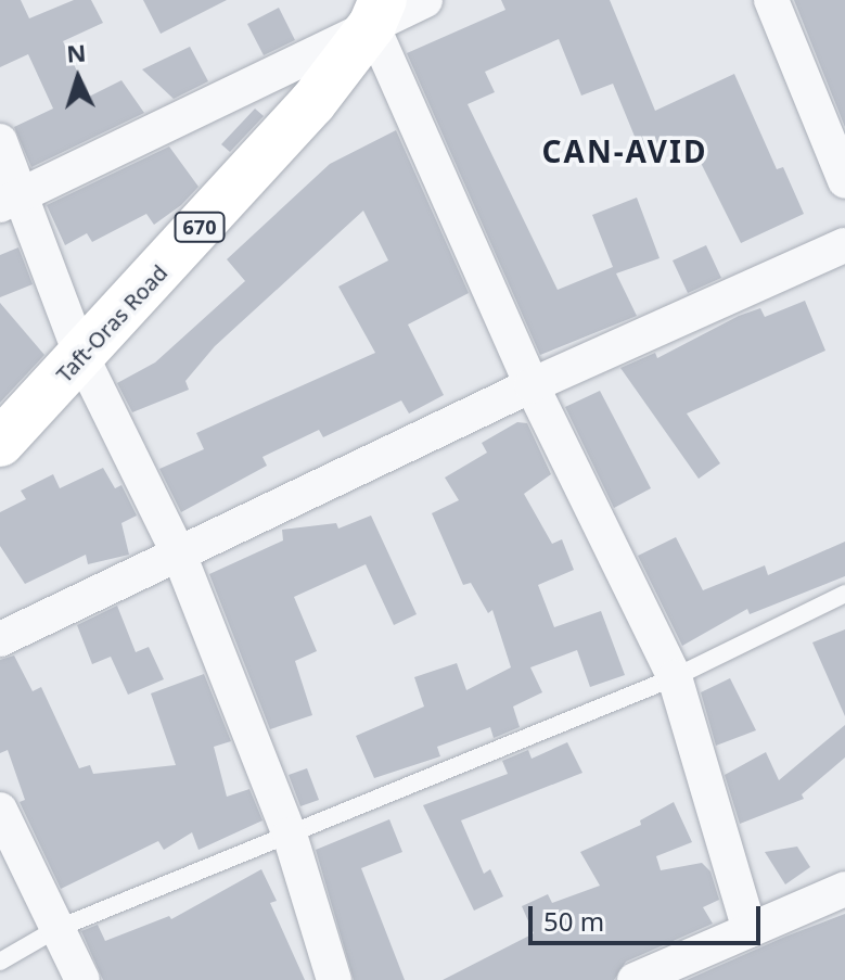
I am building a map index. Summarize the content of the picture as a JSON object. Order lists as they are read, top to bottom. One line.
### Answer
{"streets":{"main road":["670","Taft-Oras Road"]},"districts":["CAN-AVID"],"scale_bar":"50 m","north":"top"}
